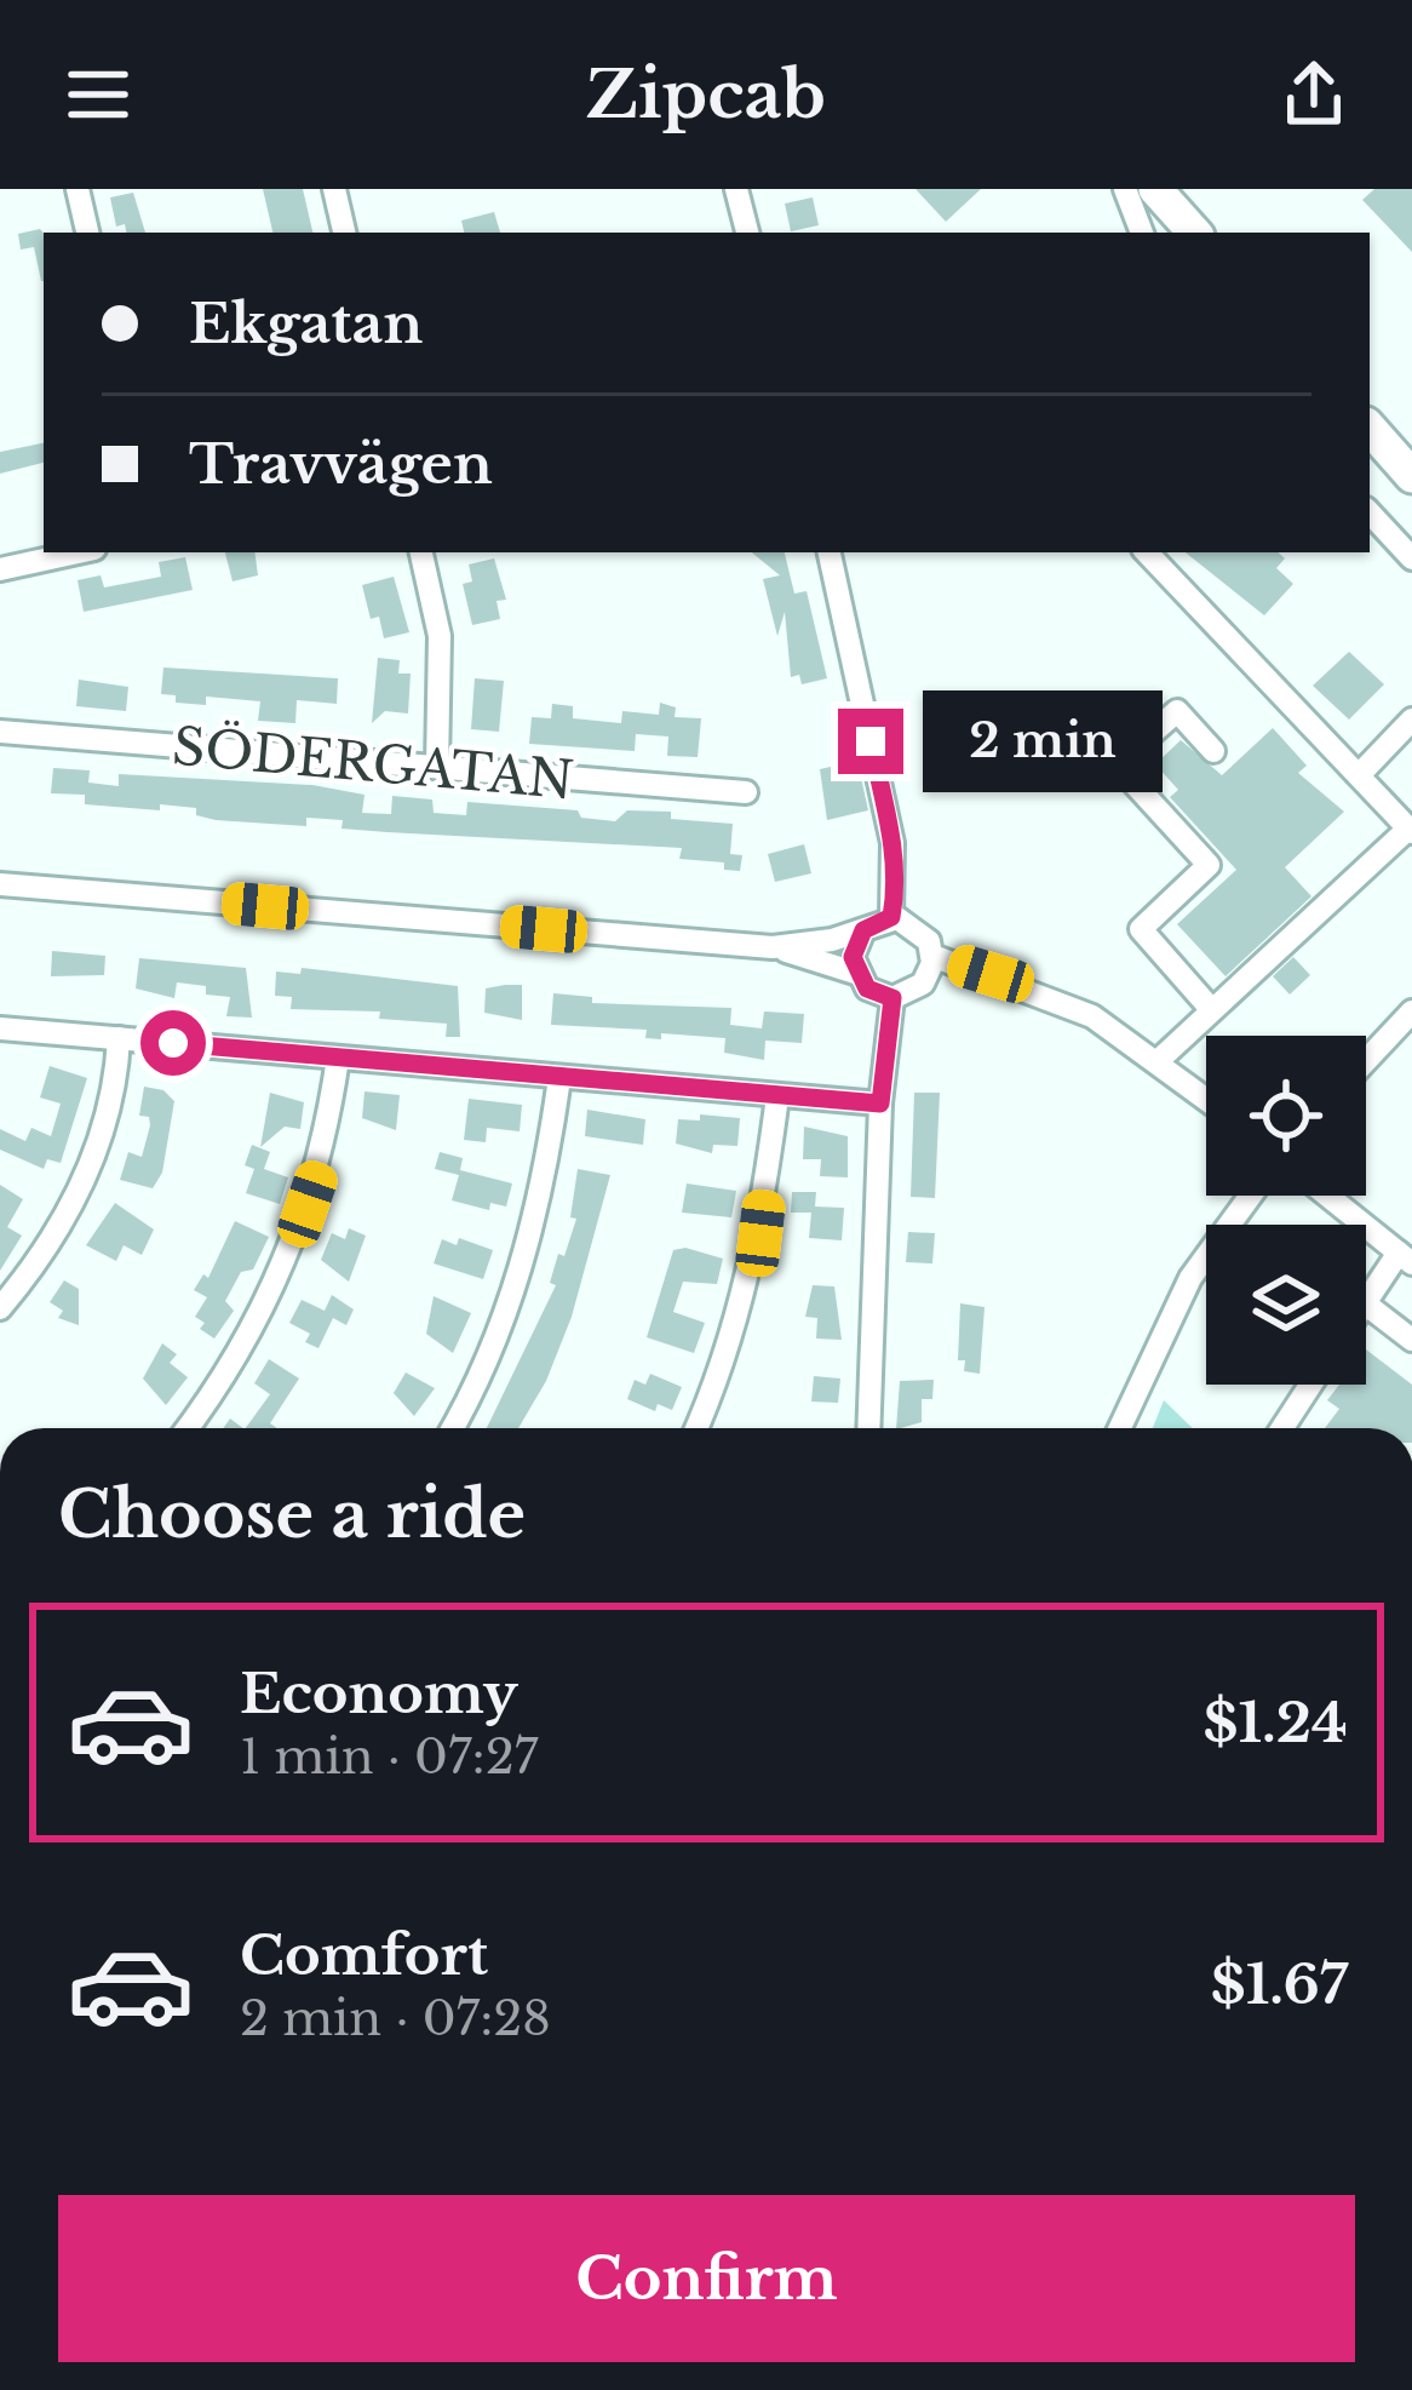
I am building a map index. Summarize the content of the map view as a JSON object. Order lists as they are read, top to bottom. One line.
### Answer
{"streets":{"street":["SÖDERGATAN"]},"page":{"header":"Zipcab","banner":["Ekgatan","Travvägen"],"bubble":"2 min","heading":"Choose a ride","list":[{"name":"Economy","note":"1 min · 07:27","value":"$1.24"},{"name":"Comfort","note":"2 min · 07:28","value":"$1.67"}],"buttons":"Confirm"}}
